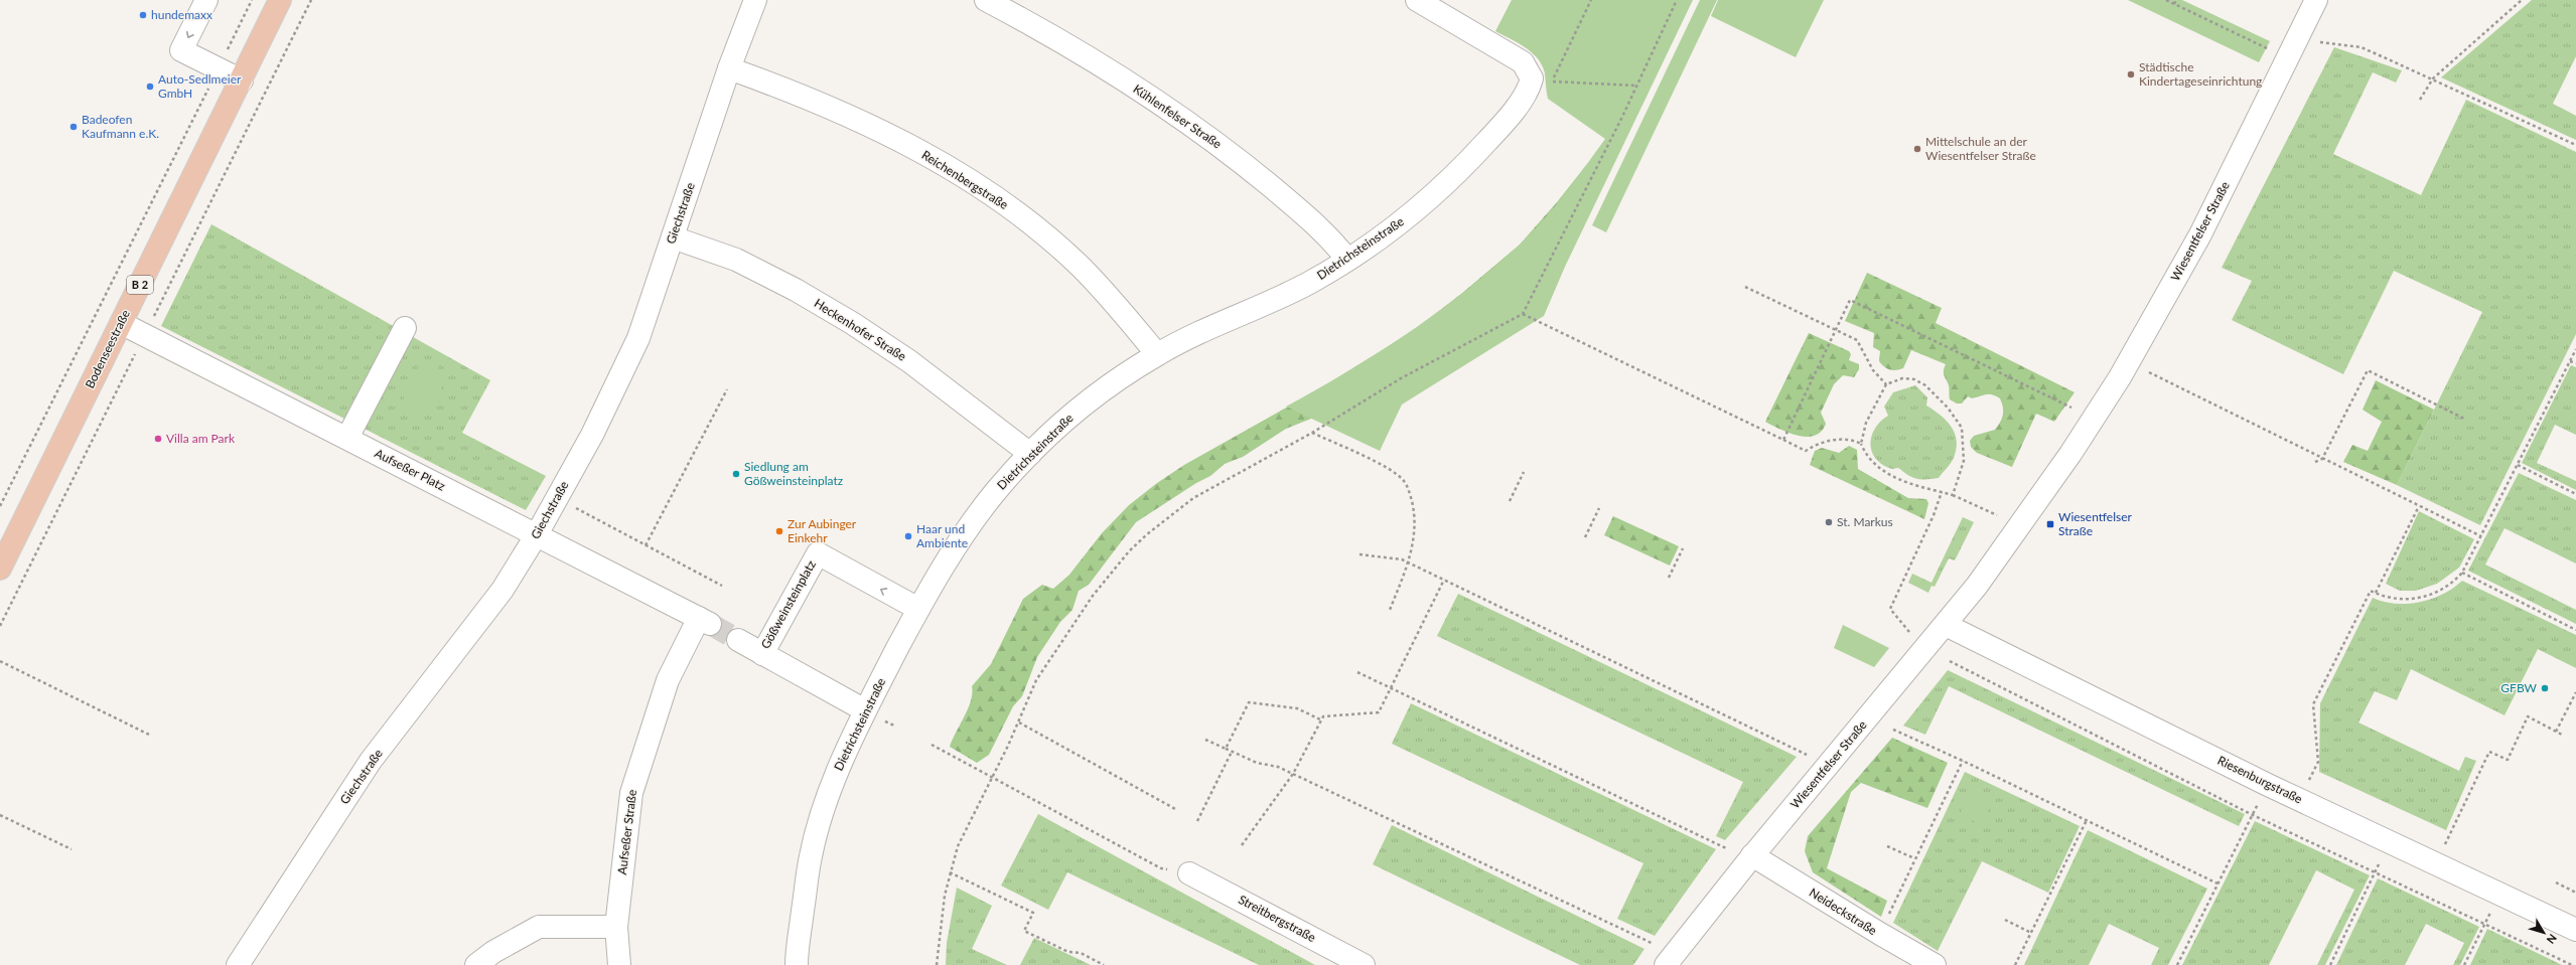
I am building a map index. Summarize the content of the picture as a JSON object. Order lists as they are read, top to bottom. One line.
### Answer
{"streets":{"main road":["B 2","Bodenseestraße"],"street":["Kühlenfelser Straße","Reichenbergstraße","Giechstraße","Wiesentfelser Straße","Dietrichsteinstraße","Heckenhofer Straße","Aufseßer Platz","Gößweinsteinplatz","Riesenburgstraße","Aufseßer Straße","Neideckstraße","Streitbergstraße"]},"crossings":[["Kühlenfelser Straße","Dietrichsteinstraße"],["Reichenbergstraße","Giechstraße"],["Reichenbergstraße","Dietrichsteinstraße"],["Giechstraße","Heckenhofer Straße"],["Giechstraße","Aufseßer Platz"],["Wiesentfelser Straße","Riesenburgstraße"],["Wiesentfelser Straße","Neideckstraße"],["Dietrichsteinstraße","Heckenhofer Straße"],["Dietrichsteinstraße","Gößweinsteinplatz"],["Bodenseestraße","Aufseßer Platz"],["Aufseßer Platz","Aufseßer Straße"]],"places":{"other":["hundemaxx","Städtische Kindertageseinrichtung","Auto-Sedlmeier GmbH","Badeofen Kaufmann e.K.","Mittelschule an der Wiesentfelser Straße","Villa am Park","Siedlung am Gößweinsteinplatz","St. Markus","Zur Aubinger Einkehr","Haar und Ambiente","GFBW"],"transit":["Wiesentfelser Straße"]},"north":"bottom right"}
